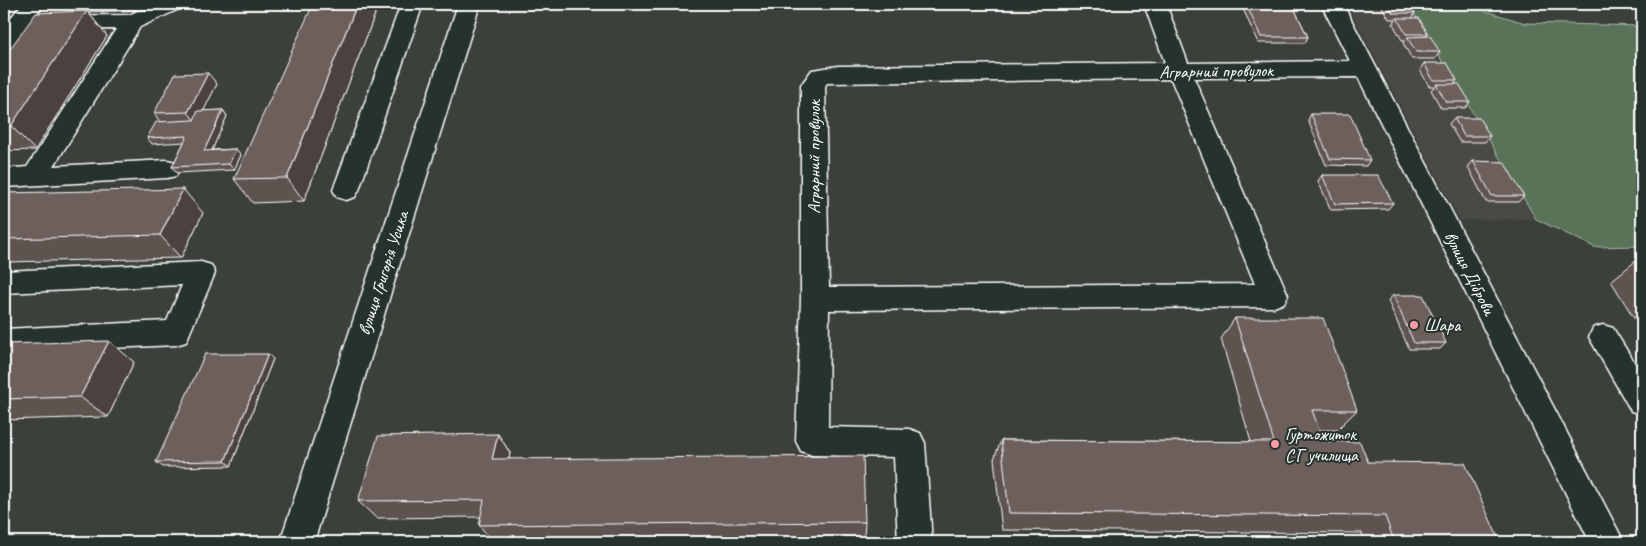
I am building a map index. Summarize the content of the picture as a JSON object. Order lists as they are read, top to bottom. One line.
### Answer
{"streets":{"street":["Аграрний провулок","вулиця Григорія Усика","вулиця Діброви"]},"crossings":[["Аграрний провулок","вулиця Діброви"]],"places":["Шара","Гуртожиток СГ училища"]}
